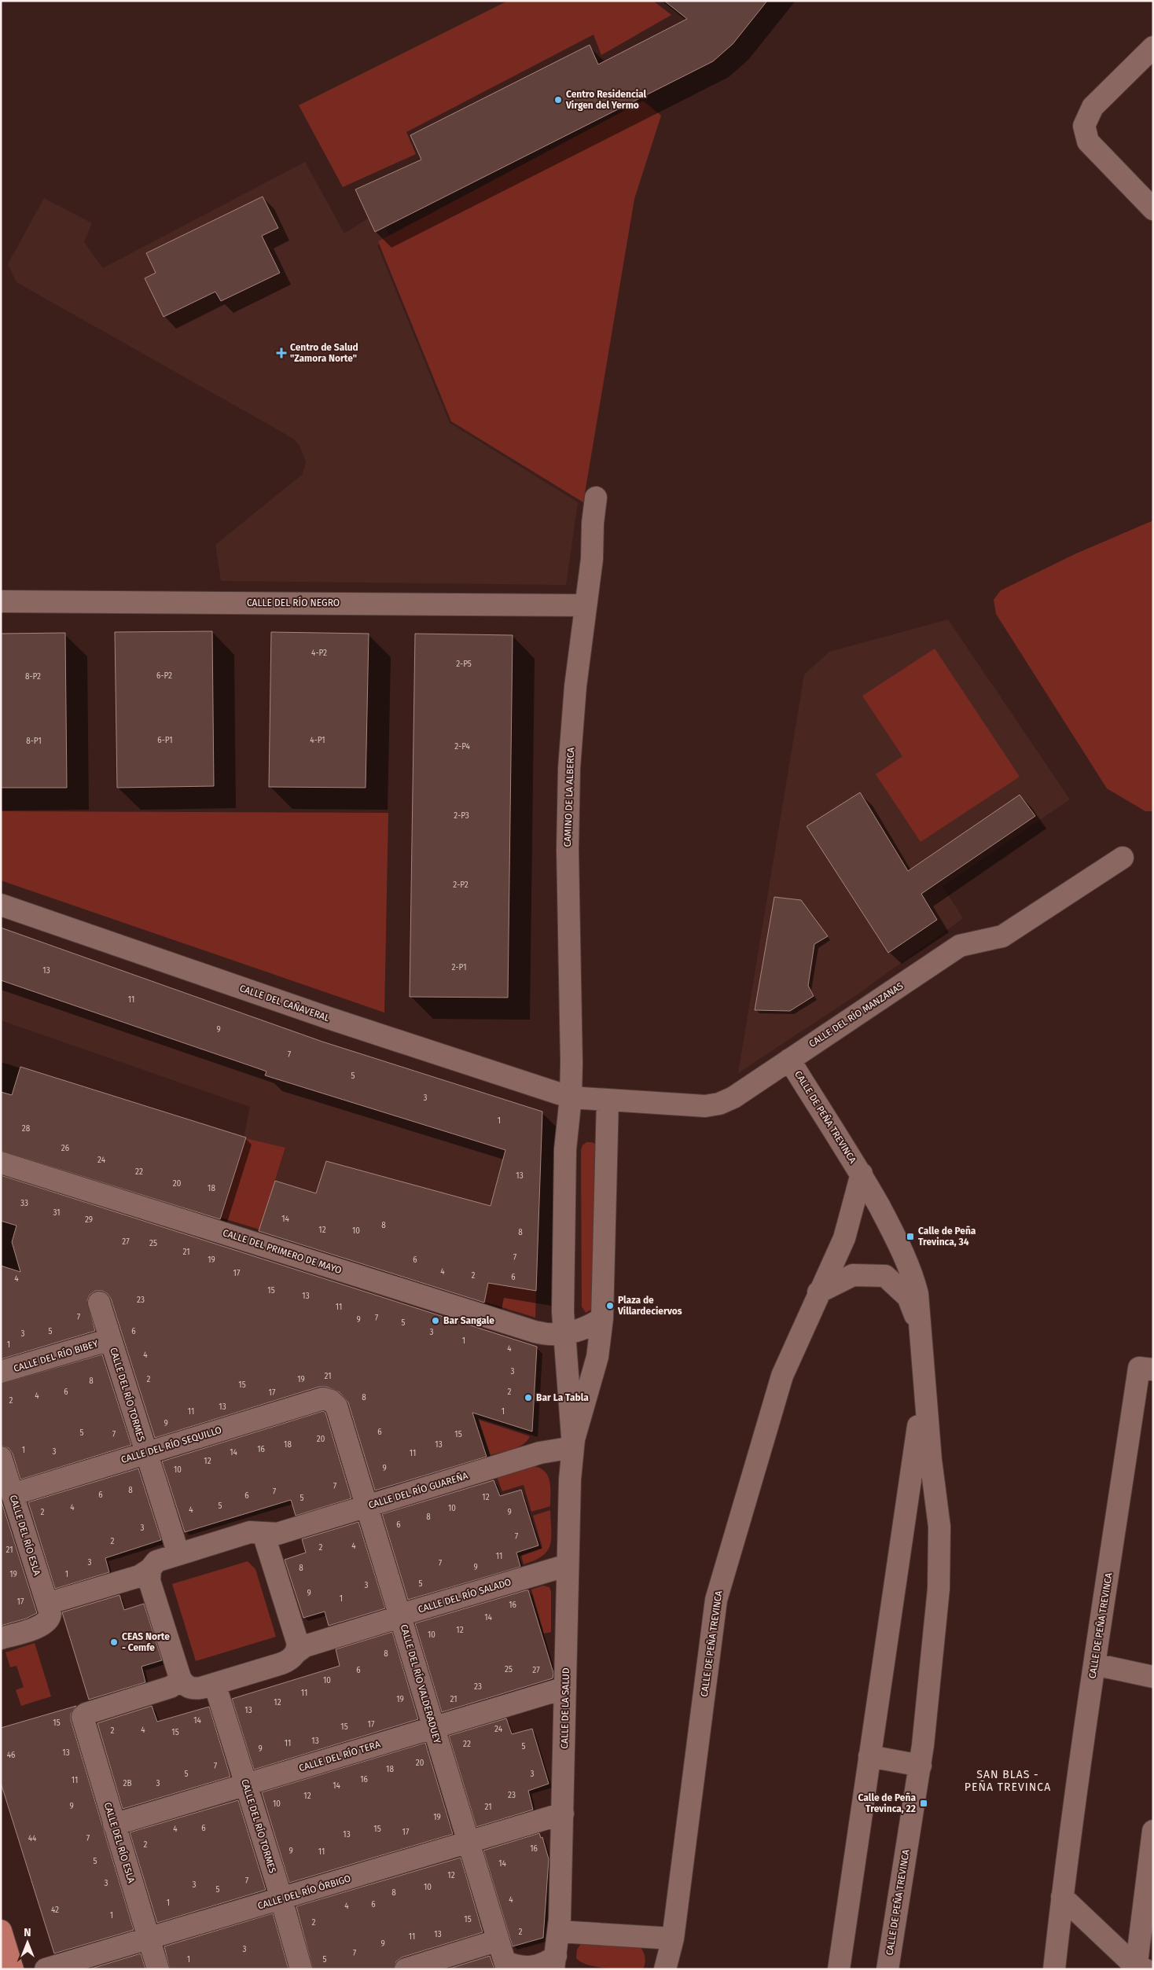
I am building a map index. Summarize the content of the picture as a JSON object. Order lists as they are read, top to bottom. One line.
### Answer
{"streets":{"street":["CALLE DEL RÍO NEGRO","CAMINO DE LA ALBERCA","CALLE DEL CAÑAVERAL","CALLE DEL RÍO MANZANAS","CALLE DE PEÑA TREVINCA","CALLE DEL PRIMERO DE MAYO","CALLE DEL RÍO BIBEY","CALLE DEL RÍO TORMES","CALLE DEL RÍO SEQUILLO","CALLE DEL RÍO GUAREÑA","CALLE DEL RÍO ESLA","CALLE DEL RÍO SALADO","CALLE DEL RÍO VALDERADUEY","CALLE DE LA SALUD","CALLE DEL RÍO TERA","CALLE DEL RÍO ÓRBIGO"]},"crossings":[["CALLE DEL RÍO NEGRO","CAMINO DE LA ALBERCA"],["CAMINO DE LA ALBERCA","CALLE DEL CAÑAVERAL"],["CAMINO DE LA ALBERCA","CALLE DEL RÍO MANZANAS"],["CALLE DEL CAÑAVERAL","CALLE DEL RÍO MANZANAS"],["CALLE DEL RÍO MANZANAS","CALLE DE PEÑA TREVINCA"],["CALLE DEL RÍO BIBEY","CALLE DEL RÍO TORMES"],["CALLE DEL RÍO TORMES","CALLE DEL RÍO SEQUILLO"],["CALLE DEL RÍO TORMES","CALLE DEL RÍO GUAREÑA"],["CALLE DEL RÍO TORMES","CALLE DEL RÍO SALADO"],["CALLE DEL RÍO TORMES","CALLE DEL RÍO TERA"],["CALLE DEL RÍO TORMES","CALLE DEL RÍO ÓRBIGO"],["CALLE DEL RÍO SEQUILLO","CALLE DEL RÍO ESLA"],["CALLE DEL RÍO SEQUILLO","CALLE DEL RÍO VALDERADUEY"],["CALLE DEL RÍO GUAREÑA","CALLE DEL RÍO VALDERADUEY"],["CALLE DEL RÍO GUAREÑA","CALLE DE LA SALUD"],["CALLE DEL RÍO ESLA","CALLE DEL RÍO SALADO"],["CALLE DEL RÍO ESLA","CALLE DEL RÍO TERA"],["CALLE DEL RÍO ESLA","CALLE DEL RÍO ÓRBIGO"],["CALLE DEL RÍO SALADO","CALLE DEL RÍO VALDERADUEY"],["CALLE DEL RÍO SALADO","CALLE DE LA SALUD"],["CALLE DEL RÍO VALDERADUEY","CALLE DEL RÍO TERA"],["CALLE DEL RÍO VALDERADUEY","CALLE DEL RÍO ÓRBIGO"],["CALLE DE LA SALUD","CALLE DEL RÍO TERA"],["CALLE DE LA SALUD","CALLE DEL RÍO ÓRBIGO"]],"districts":["SAN BLAS - PEÑA TREVINCA"],"places":{"other":["Centro Residencial Virgen del Yermo","Plaza de Villardeciervos","Bar Sangale","Bar La Tabla","CEAS Norte - Cemfe"],"health":["Centro de Salud \"Zamora Norte\""],"transit":["Calle de Peña Trevinca, 34","Calle de Peña Trevinca, 22"]},"house_numbers":["4-P2","2-P5","6-P2","8-P2","6-P1","4-P1","8-P1","2-P4","2-P3","2-P2","2-P1","13","11","9","7","5","3","1","28","26","24","22","13","20","18","33","31","14","29","8","12","10","8","27","25","21","7","19","6","4","17","2","6","4","15","13","23","11","7","7","9","5","5","6","3","3","1","1","4","4","3","21","2","19","8","15","6","2","17","4","8","2","13","11","1","9","6","5","7","15","20","18","13","16","1","3","14","11","12","9","10","7","8","7","6","6","12","5","5","4","10","4","2","9","8","6","3","7","2","4","2","21","11","3","7","9","8","19","1","5","3","9","1","17","16","14","12","10","8","25","6","27","10","23","11","19","21","12","13","14","15","17","15","24","4","2","15","13","11","22","5","9","13","46","20","7","18","5","3","16","11","2B","3","14","23","12","10","9","21","19","6","4","15","17","13","44","7","2","16","9","11","5","14","12","7","3","3","10","5","8","4","1","6","4","42","1","15","2","2","13","11","9","3","7","1","5"],"north":"top"}
